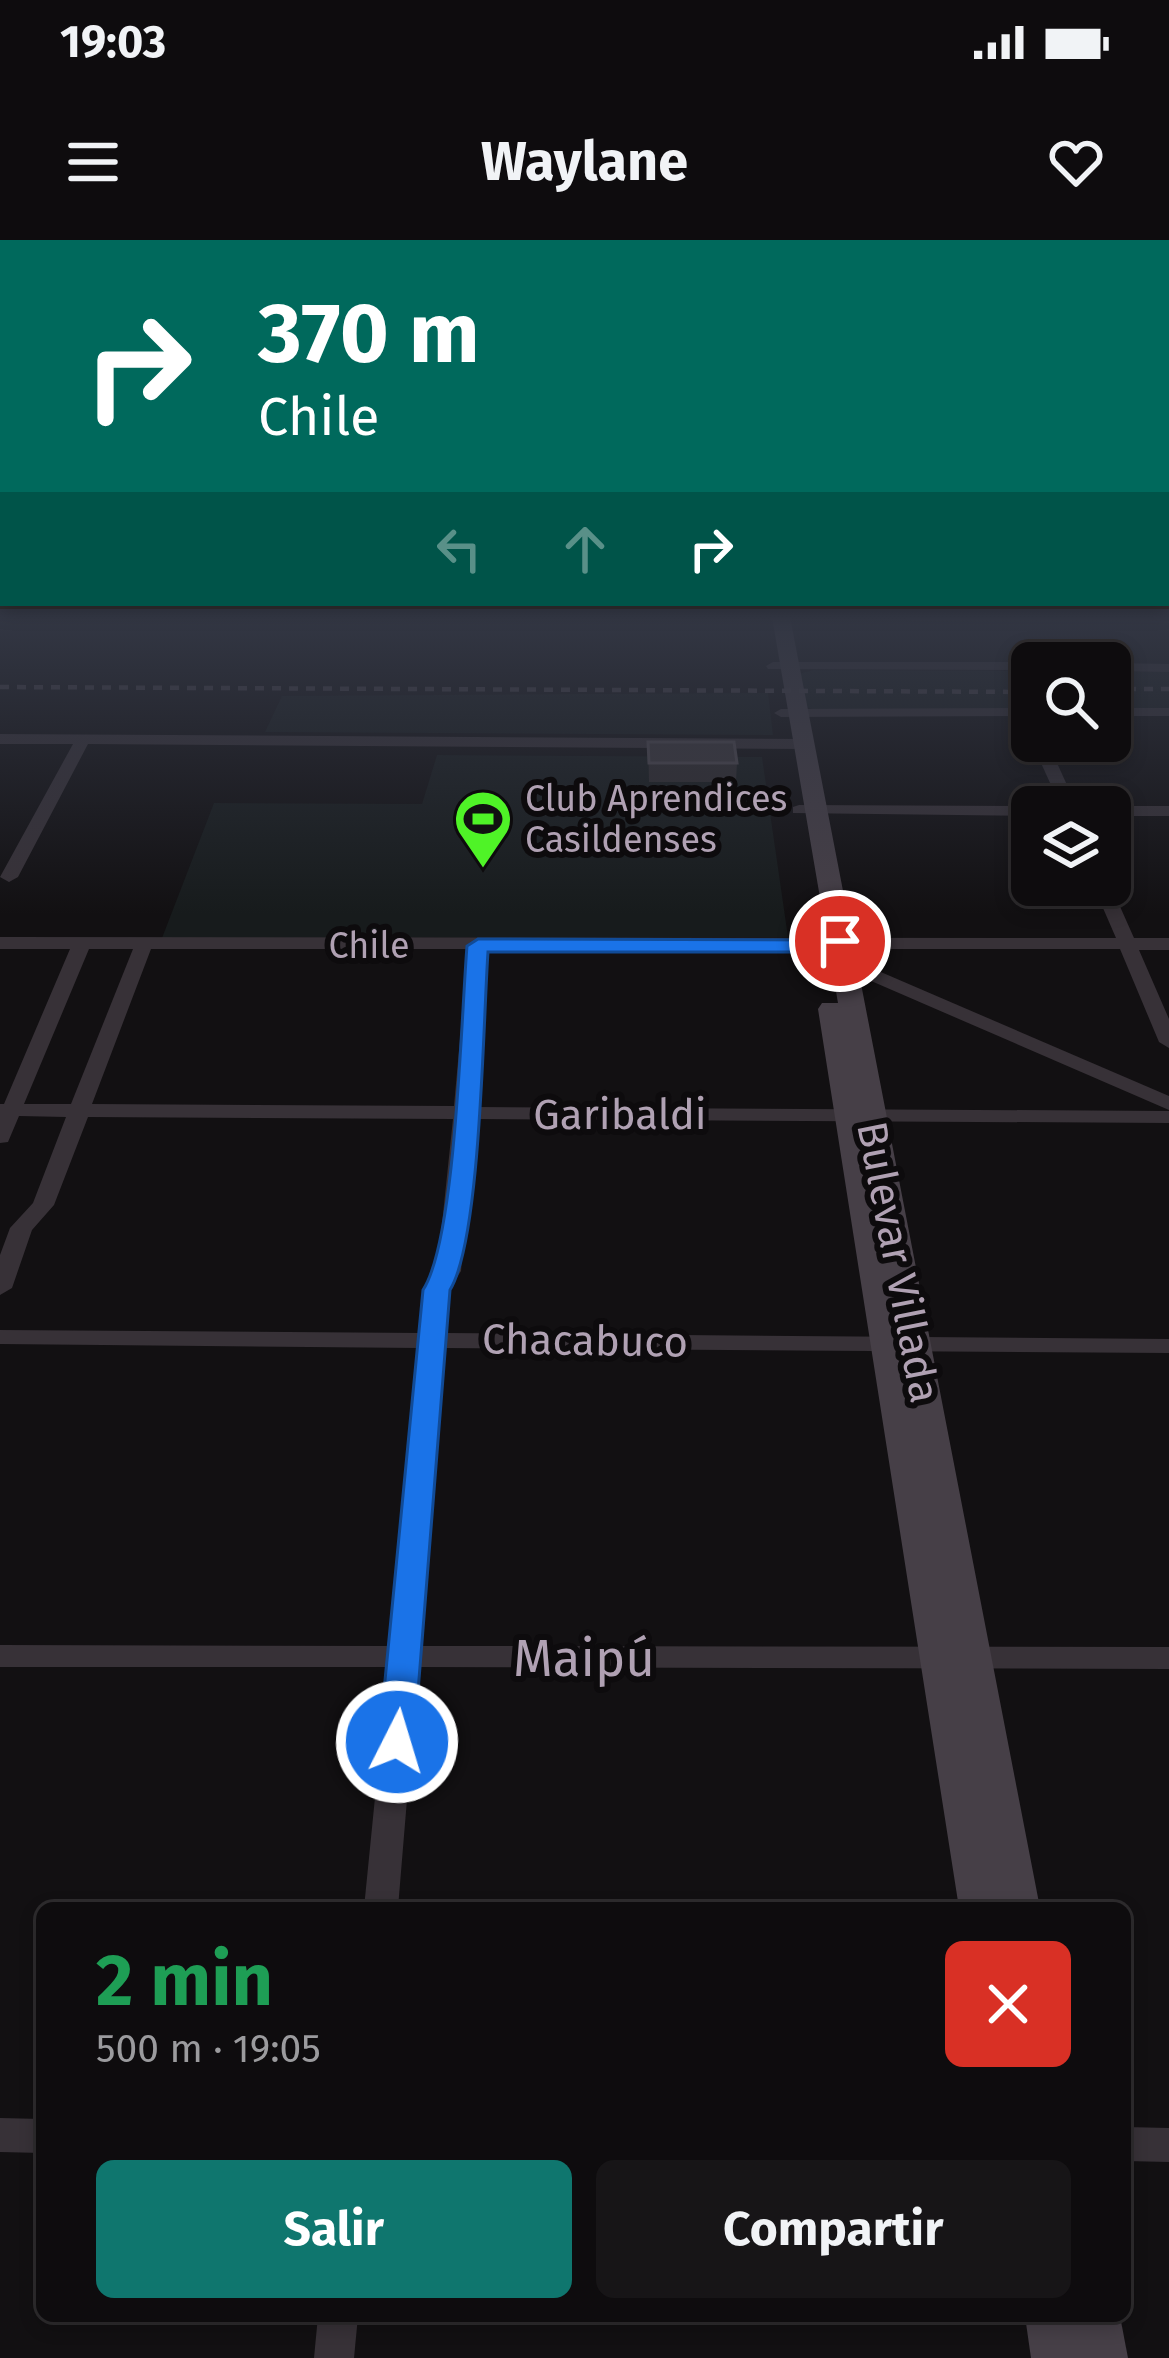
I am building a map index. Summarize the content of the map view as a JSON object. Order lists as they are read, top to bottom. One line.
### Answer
{"streets":{"main road":["Bulevar Villada"],"street":["Chile","Garibaldi","Chacabuco","Maipú"]},"crossings":[["Chile","Bulevar Villada"],["Garibaldi","Bulevar Villada"],["Bulevar Villada","Chacabuco"],["Bulevar Villada","Maipú"]],"places":{"sports":["Club Aprendices Casildenses"]},"page":{"status":"19:03","header":"Waylane","turn":["370 m","Chile"],"heading":["2 min","500 m · 19:05"],"buttons":["Salir","Compartir"]}}
